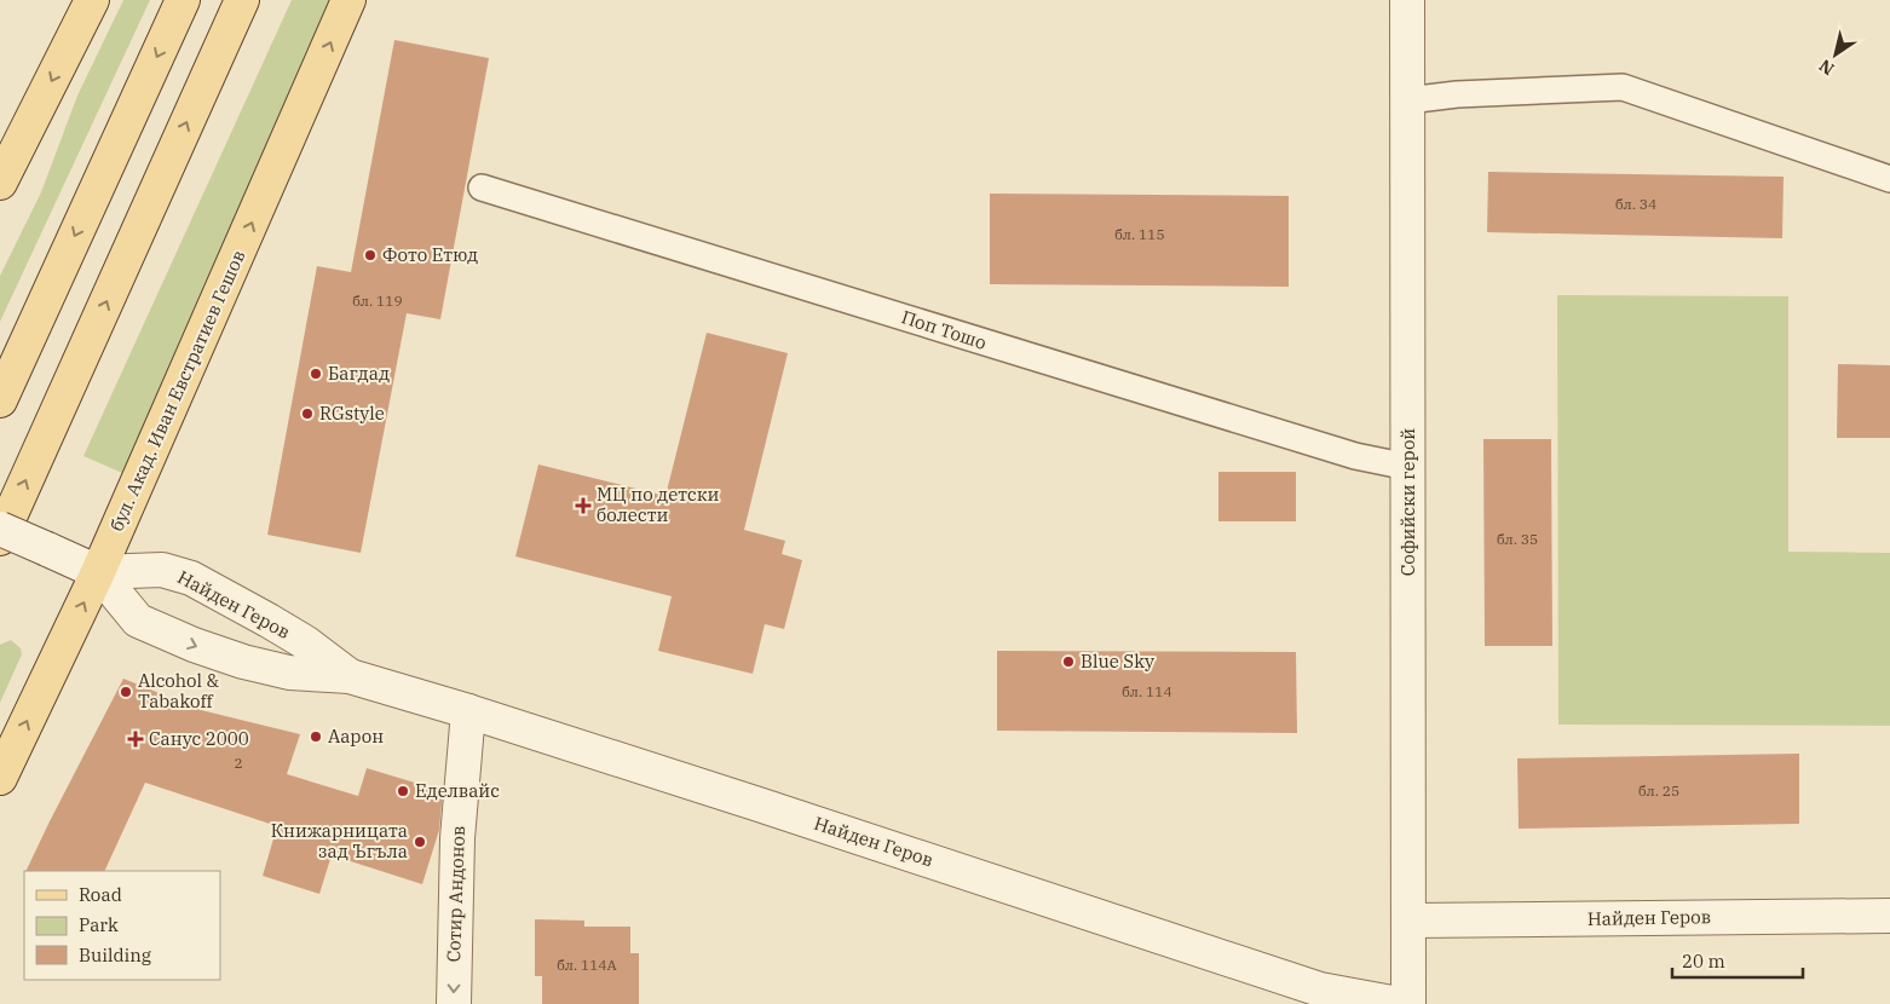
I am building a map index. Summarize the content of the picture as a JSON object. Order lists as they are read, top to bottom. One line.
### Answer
{"streets":{"main road":["бул. Акад. Иван Евстратиев Гешов"],"street":["Софийски герой","Найден Геров","Сотир Андонов"],"lane":["Поп Тошо"]},"crossings":[["Поп Тошо","Софийски герой"],["бул. Акад. Иван Евстратиев Гешов","Найден Геров"],["Софийски герой","Найден Геров"],["Найден Геров","Сотир Андонов"]],"one_way":["Сотир Андонов"],"places":{"other":["Фото Етюд","Багдад","RGstyle","Blue Sky","Alcohol & Tabakoff","Аарон","Еделвайс","Книжарницата зад Ъгъла"],"health":["МЦ по детски болести","Санус 2000"]},"house_numbers":["бл. 34","бл. 115","бл. 119","бл. 35","бл. 114","2","бл. 25","бл. 114А"],"legend":["Road","Park","Building"],"scale_bar":"20 m","north":"bottom left"}
